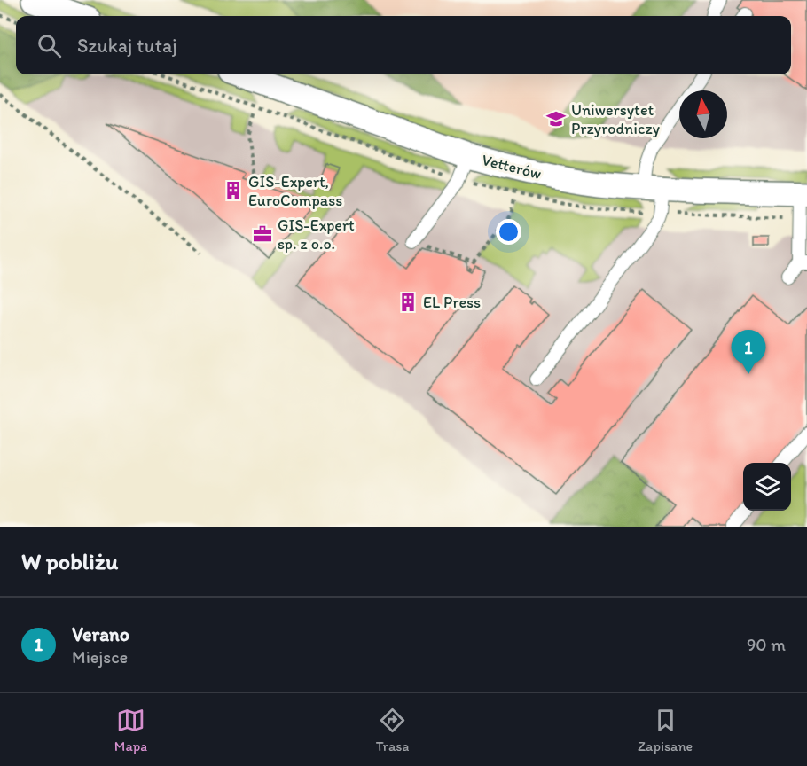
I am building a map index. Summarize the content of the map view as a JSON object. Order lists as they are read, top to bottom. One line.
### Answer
{"streets":{"street":["Vetterów"]},"places":{"school or university":["Uniwersytet Przyrodniczy"],"building":["GIS-Expert, EuroCompass","EL Press"],"office":["GIS-Expert sp. z o.o."]},"north":"top","page":{"search":"Szukaj tutaj","pins":"1","heading":"W pobliżu","list":[{"mark":"1","name":"Verano","note":"Miejsce","value":"90 m"}],"nav":["Mapa","Trasa","Zapisane"]}}
